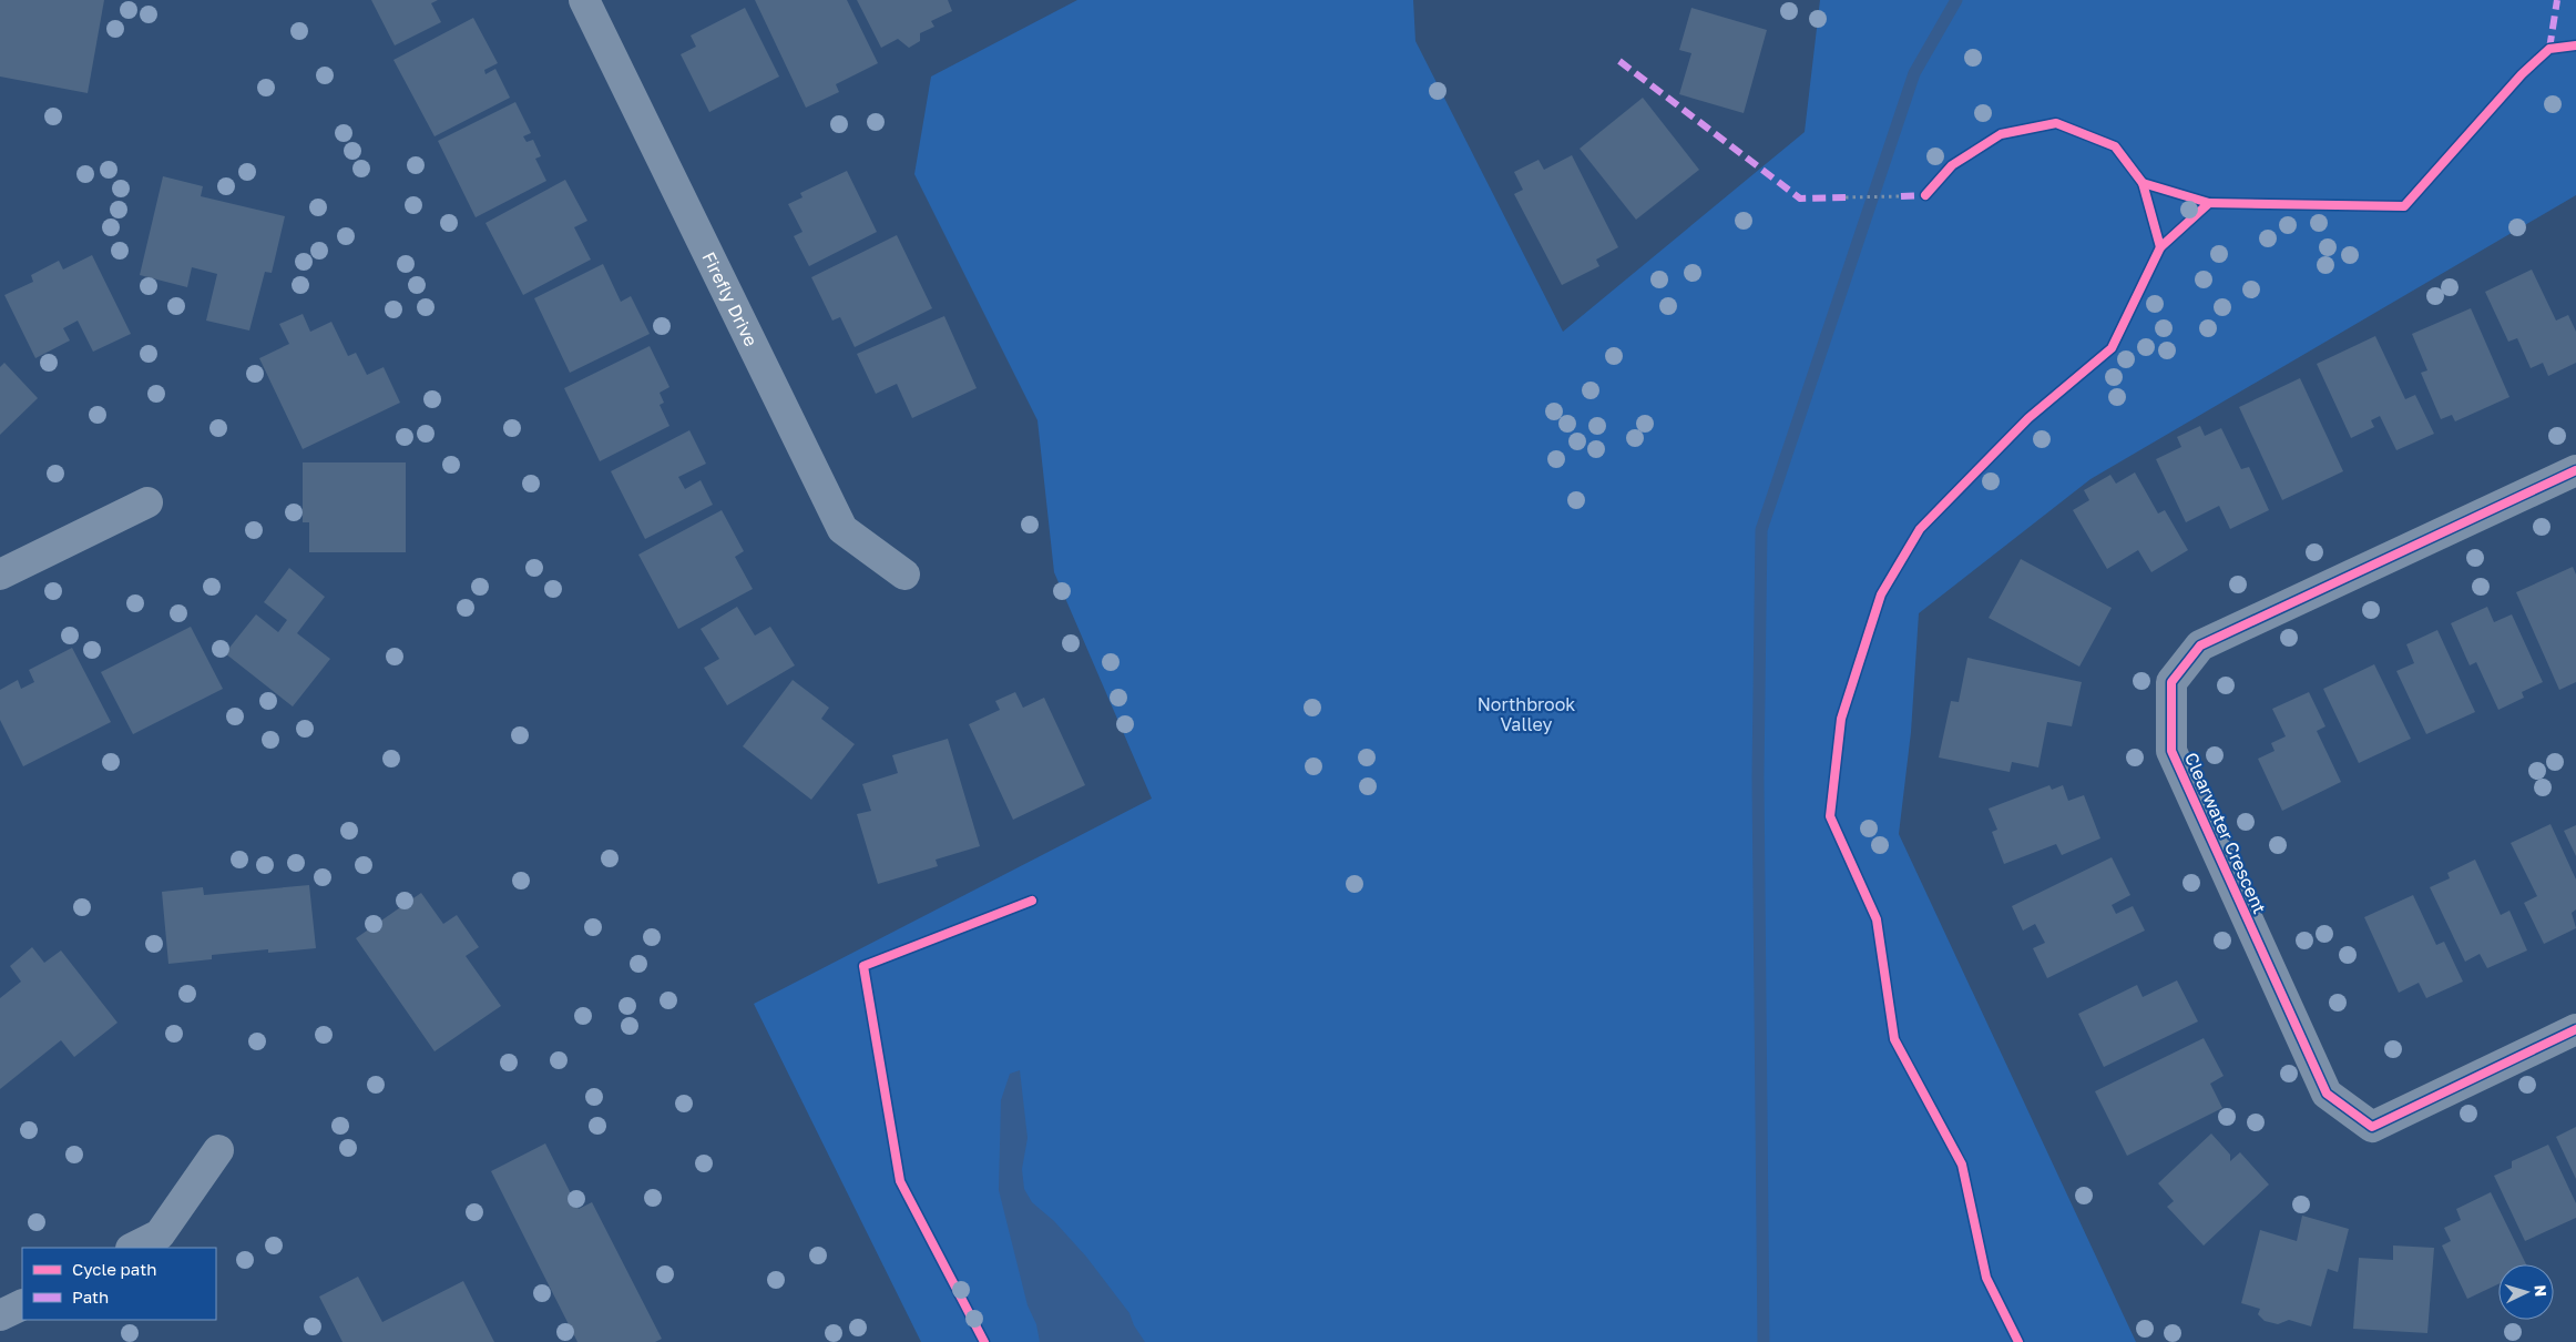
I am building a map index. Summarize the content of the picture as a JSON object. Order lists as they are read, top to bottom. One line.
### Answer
{"streets":{"street":["Firefly Drive","Clearwater Crescent"]},"parks":["Northbrook Valley"],"legend":["Cycle path","Path"],"north":"right"}
